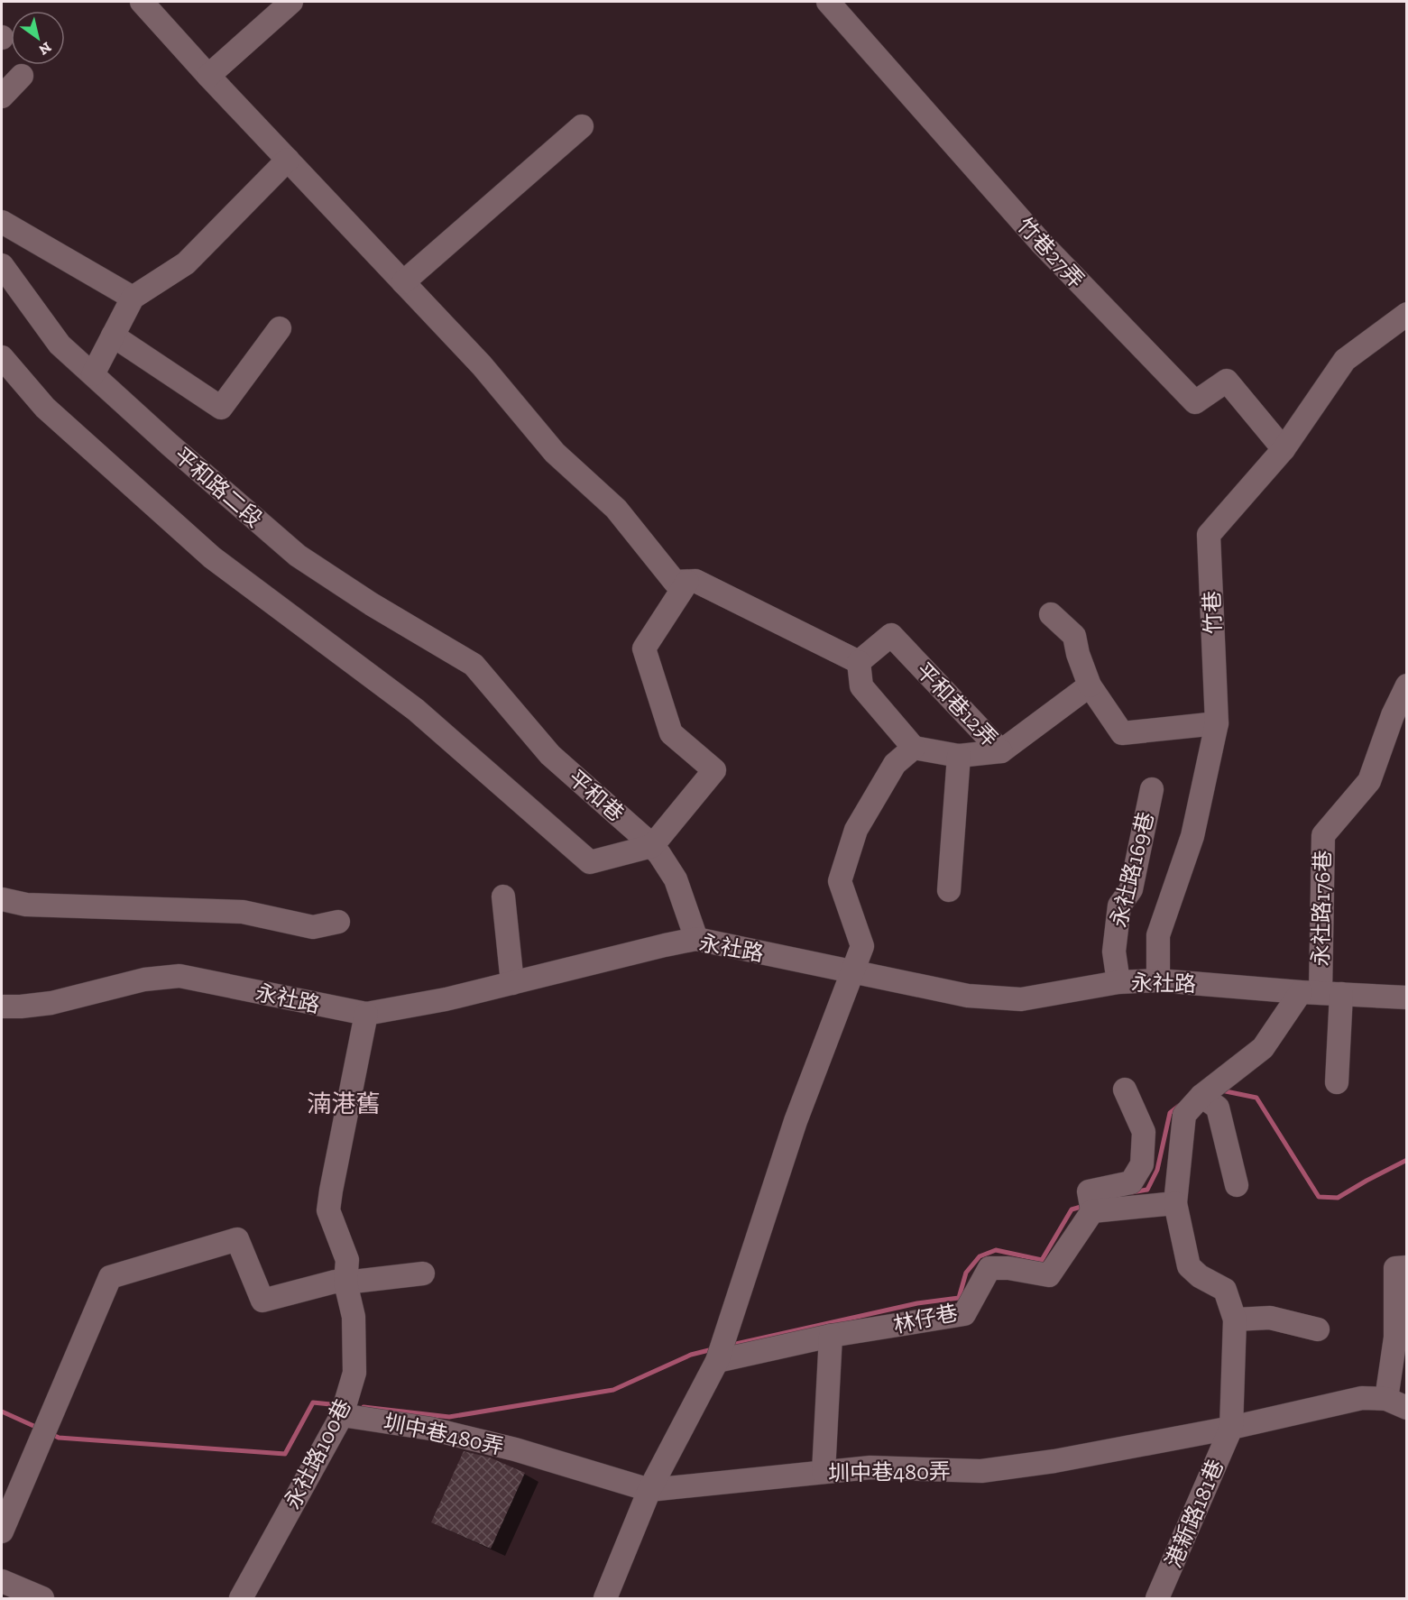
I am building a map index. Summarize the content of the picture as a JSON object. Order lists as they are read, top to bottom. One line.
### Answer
{"streets":{"street":["竹巷27弄","平和路二段","竹巷","平和巷12弄","平和巷","永社路169巷","永社路176巷","永社路","林仔巷","圳中巷480弄","永社路100巷","港新路181巷"]},"crossings":[["竹巷27弄","竹巷"],["平和路二段","平和巷"],["竹巷","永社路"],["平和巷","永社路"],["永社路169巷","永社路"],["永社路176巷","永社路"],["永社路","永社路100巷"],["圳中巷480弄","永社路100巷"],["圳中巷480弄","港新路181巷"]],"districts":["湳港舊"],"north":"bottom right"}
